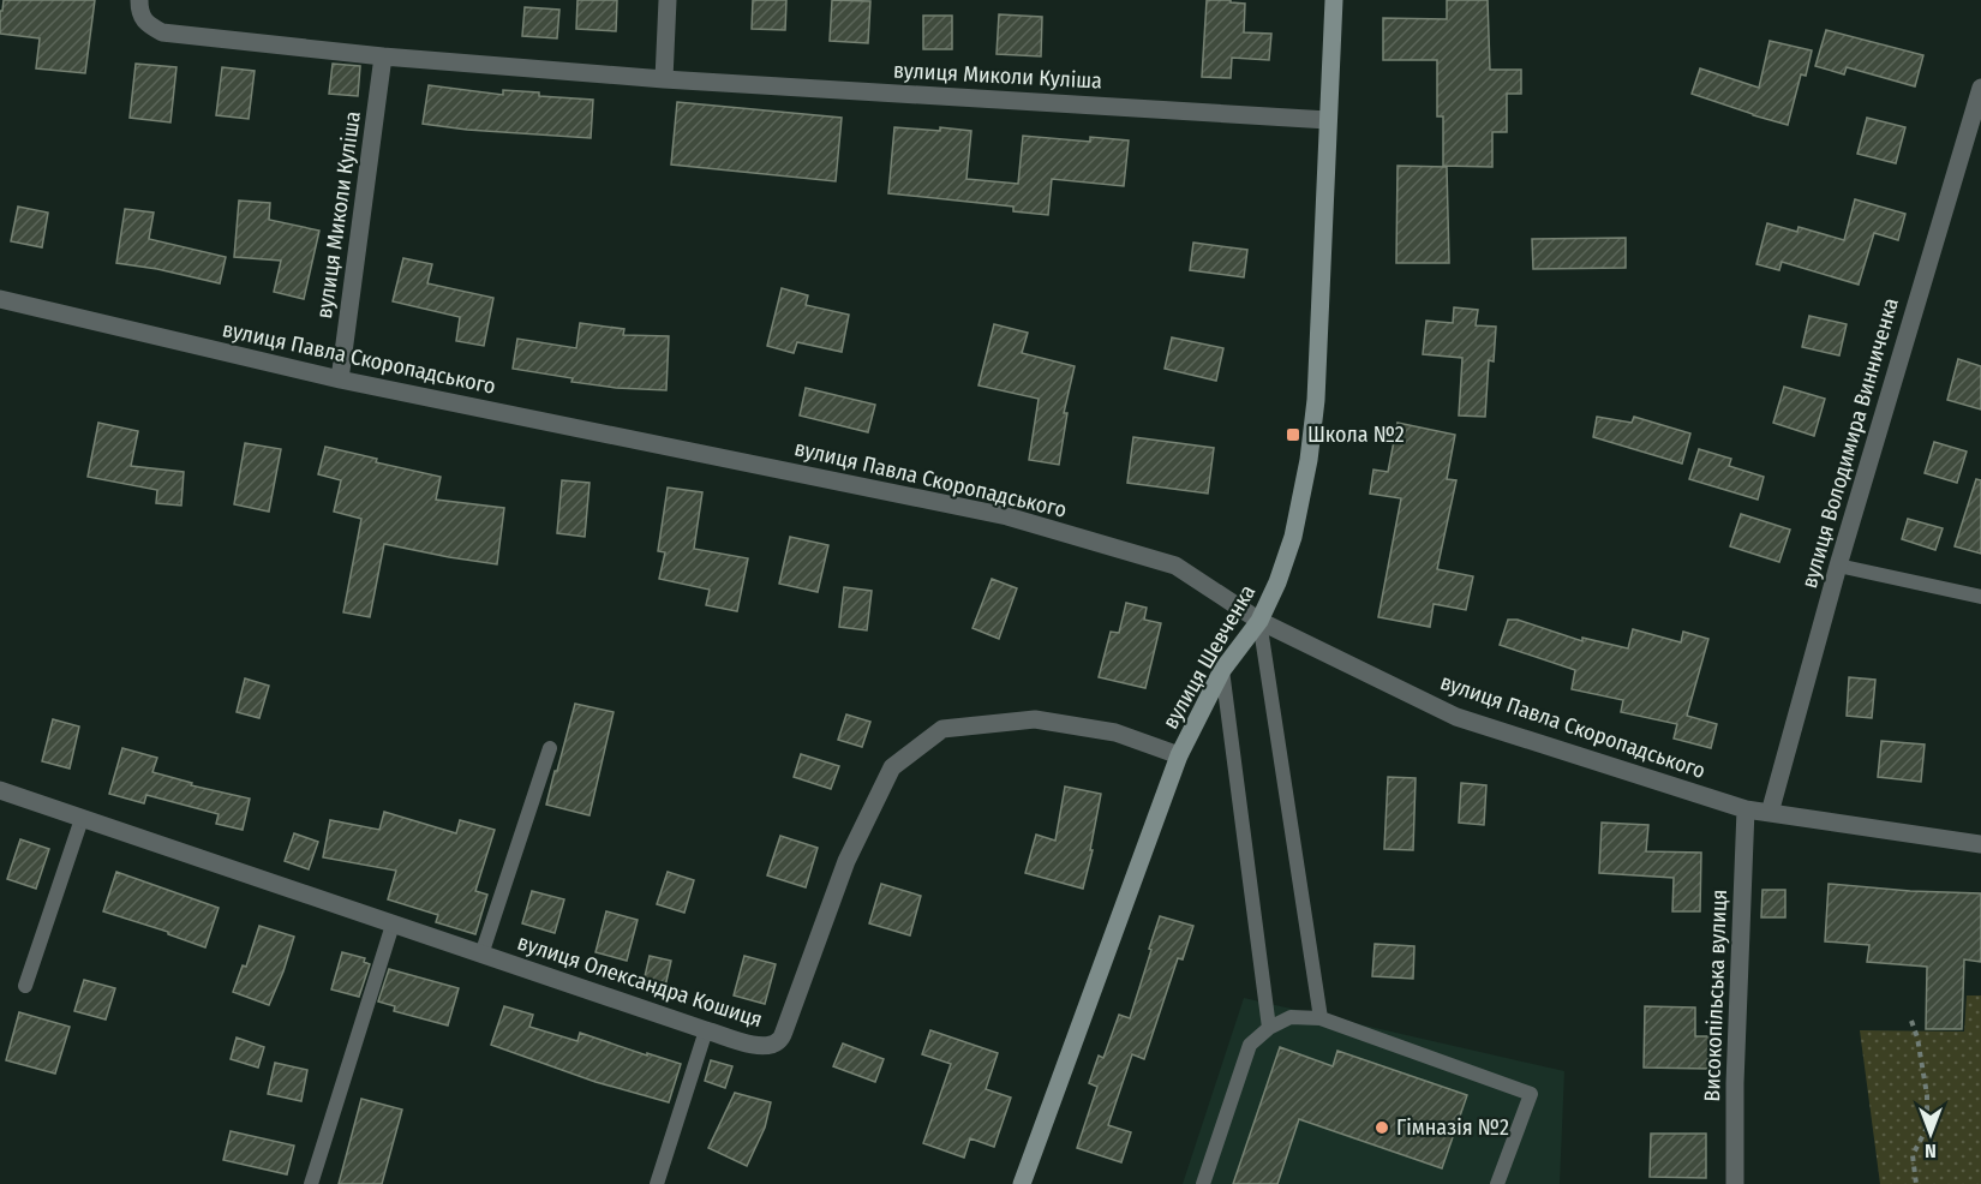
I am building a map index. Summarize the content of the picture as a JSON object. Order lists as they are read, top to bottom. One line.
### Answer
{"streets":{"street":["вулиця Миколи Куліша","вулиця Павла Скоропадського","вулиця Володимира Винниченка","вулиця Шевченка","вулиця Олександра Кошиця","Високопільська вулиця"]},"crossings":[["вулиця Миколи Куліша","вулиця Павла Скоропадського"],["вулиця Миколи Куліша","вулиця Шевченка"],["вулиця Павла Скоропадського","вулиця Володимира Винниченка"],["вулиця Павла Скоропадського","вулиця Шевченка"],["вулиця Павла Скоропадського","Високопільська вулиця"],["вулиця Шевченка","вулиця Олександра Кошиця"]],"places":{"transit":["Школа №2"],"other":["Гімназія №2"]},"north":"bottom"}
